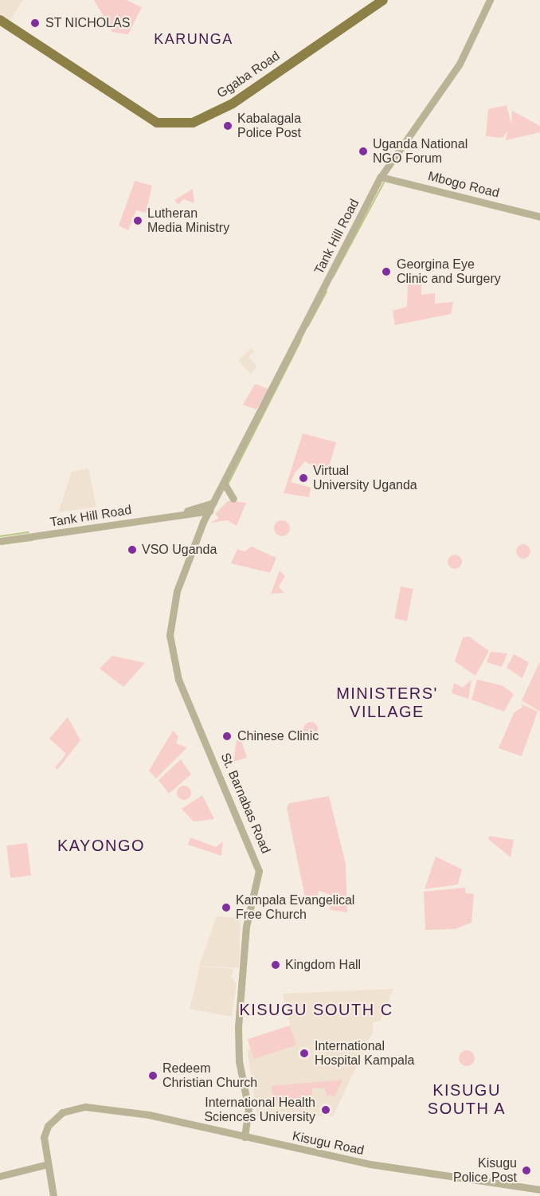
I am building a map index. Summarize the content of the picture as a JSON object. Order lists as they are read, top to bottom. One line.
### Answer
{"streets":{"main road":["Ggaba Road"],"street":["Mbogo Road","Tank Hill Road","St. Barnabas Road","Kisugu Road"]},"crossings":[["Mbogo Road","Tank Hill Road"],["Tank Hill Road","St. Barnabas Road"],["St. Barnabas Road","Kisugu Road"]],"districts":["KARUNGA","MINISTERS' VILLAGE","KAYONGO","KISUGU SOUTH C","KISUGU SOUTH A"],"places":["ST NICHOLAS","Kabalagala Police Post","Uganda National NGO Forum","Lutheran Media Ministry","Georgina Eye Clinic and Surgery","Virtual University Uganda","VSO Uganda","Chinese Clinic","Kampala Evangelical Free Church","Kingdom Hall","International Hospital Kampala","Redeem Christian Church","International Health Sciences University","Kisugu Police Post"]}
